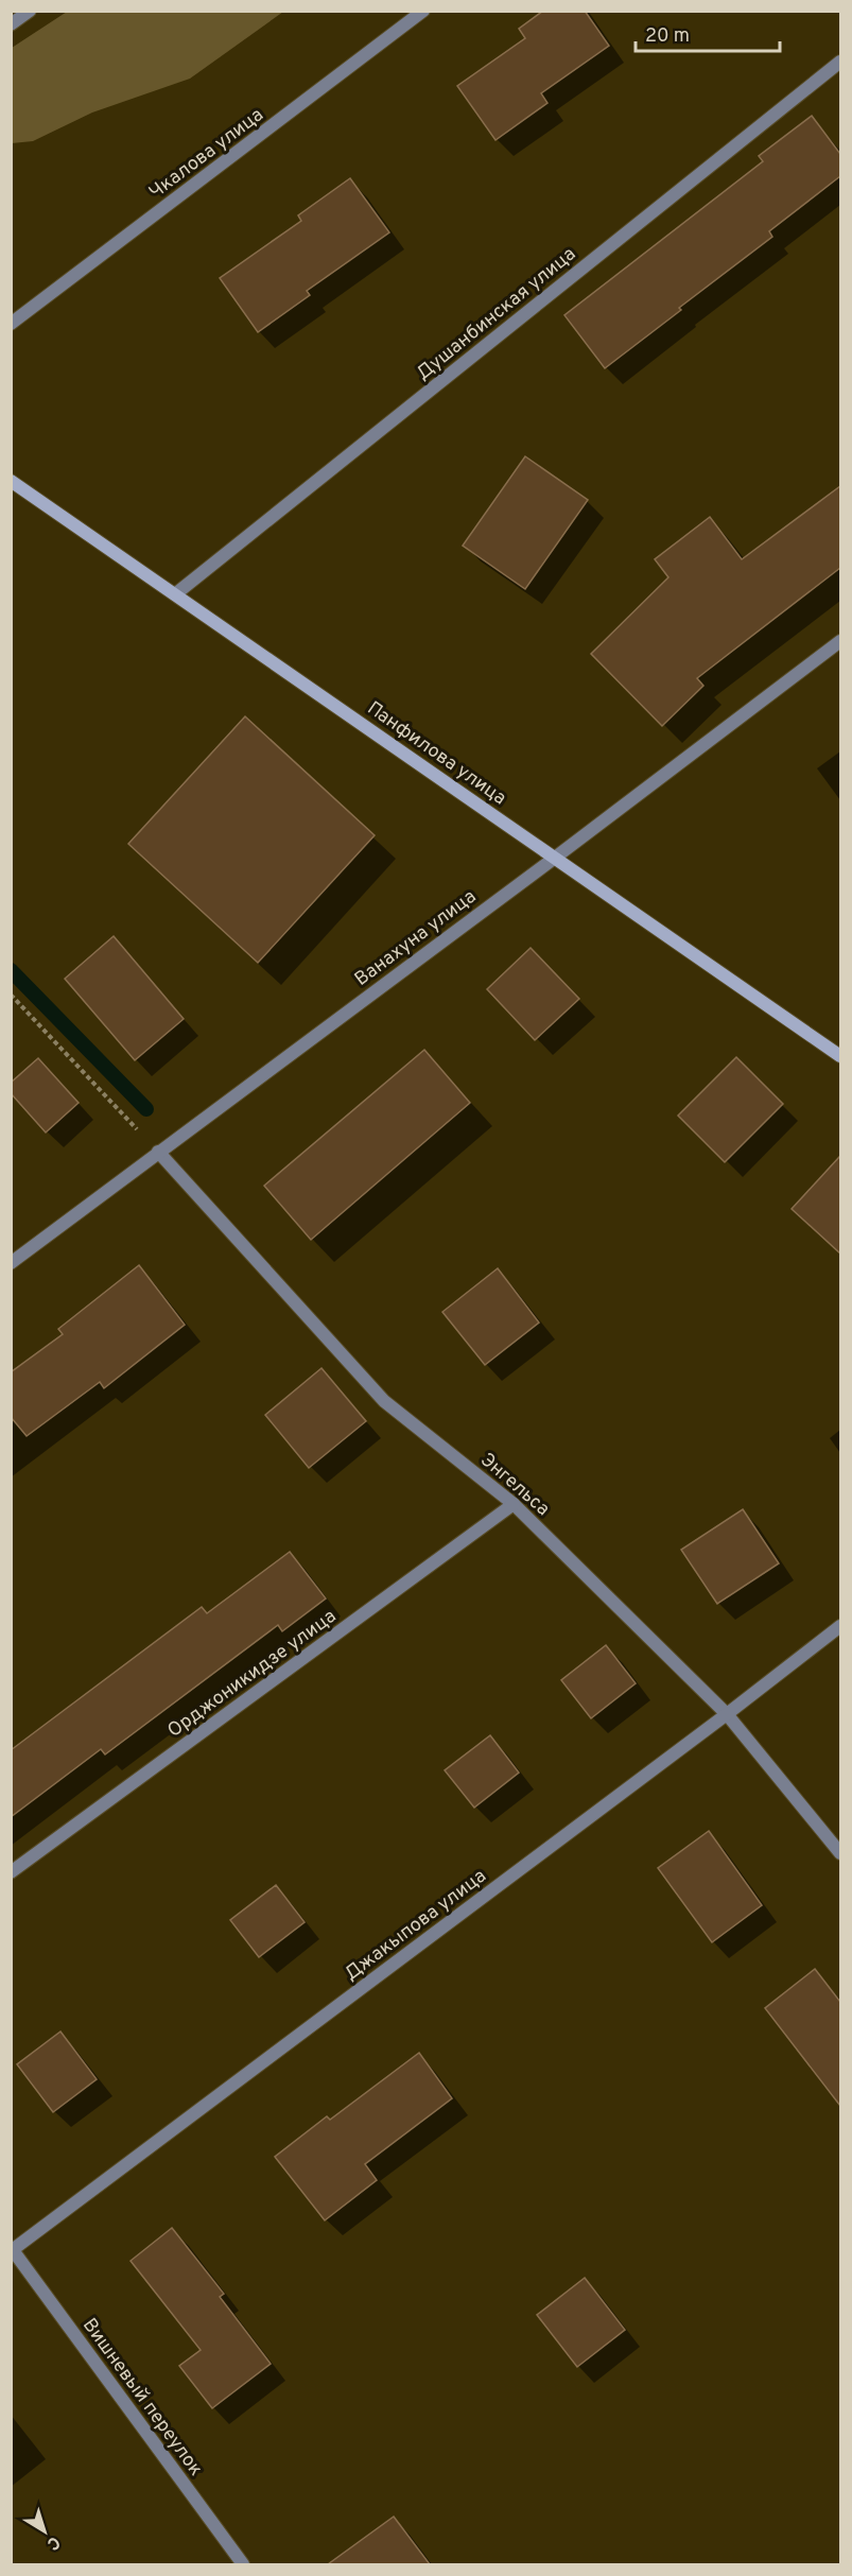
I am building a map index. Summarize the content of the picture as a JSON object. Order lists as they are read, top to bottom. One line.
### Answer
{"streets":{"street":["Чкалова улица","Душанбинская улица","Панфилова улица","Ванахуна улица","Энгельса","Орджоникидзе улица","Джакыпова улица","Вишневый переулок"]},"crossings":[["Душанбинская улица","Панфилова улица"],["Панфилова улица","Ванахуна улица"],["Ванахуна улица","Энгельса"],["Энгельса","Орджоникидзе улица"],["Энгельса","Джакыпова улица"],["Джакыпова улица","Вишневый переулок"]],"scale_bar":"20 m","north":"bottom right"}
